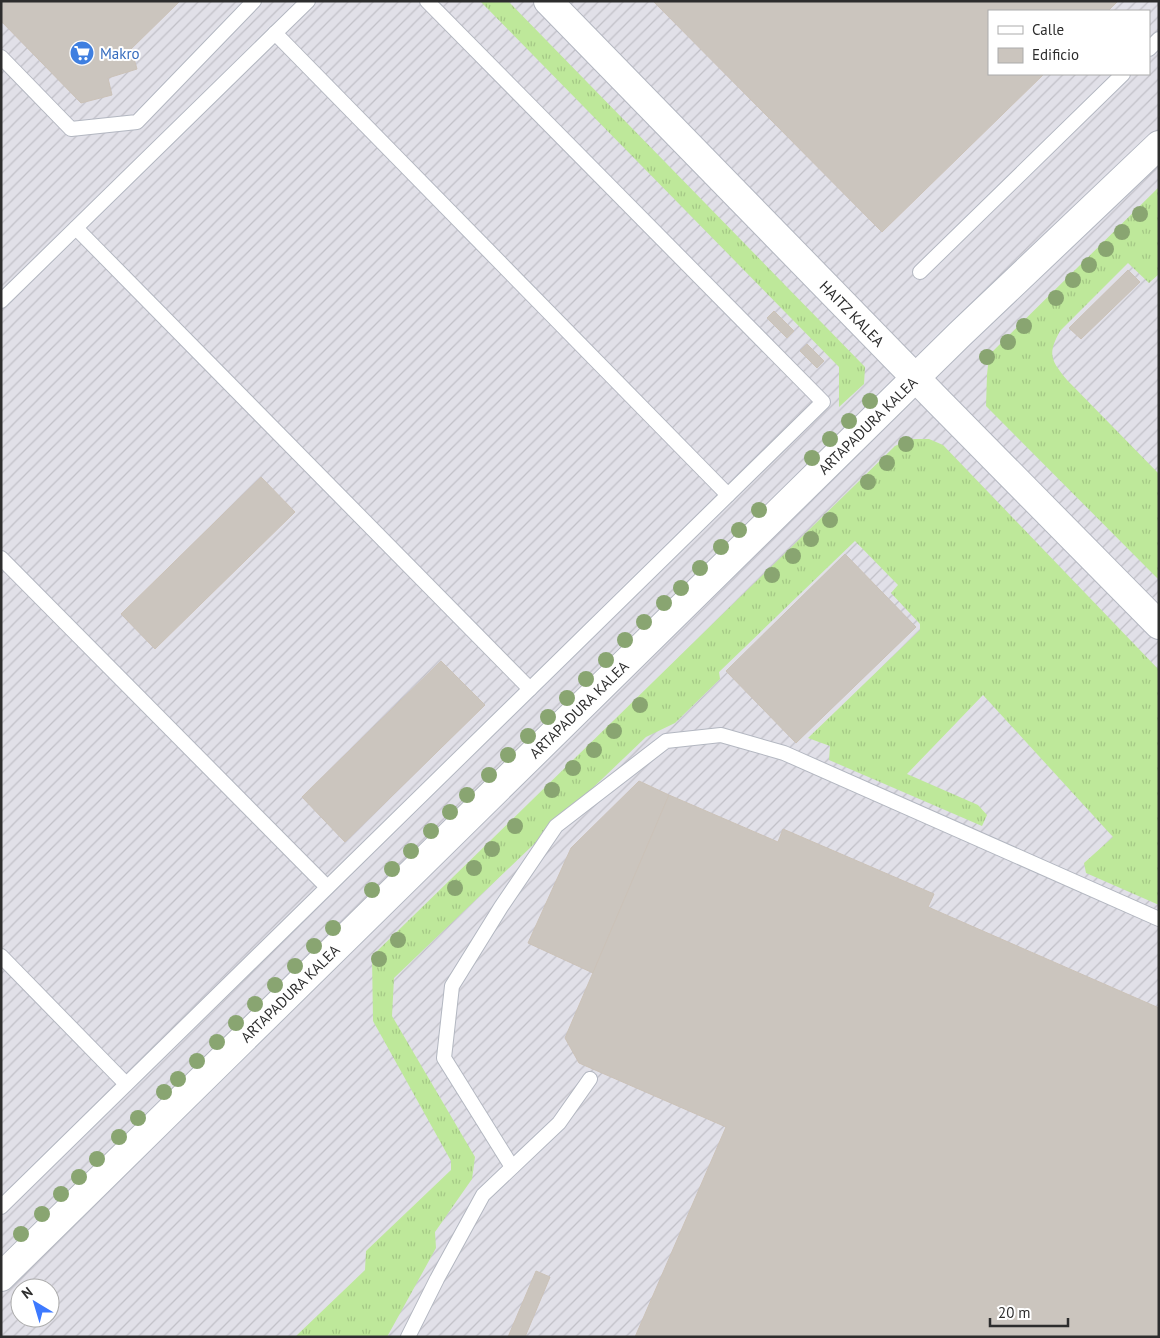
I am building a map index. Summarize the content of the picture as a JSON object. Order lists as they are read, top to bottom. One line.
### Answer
{"streets":{"street":["HAITZ KALEA","ARTAPADURA KALEA"]},"crossings":[["HAITZ KALEA","ARTAPADURA KALEA"]],"places":{"supermarket":["Makro"]},"legend":["Calle","Edificio"],"scale_bar":"20 m","north":"top left"}
